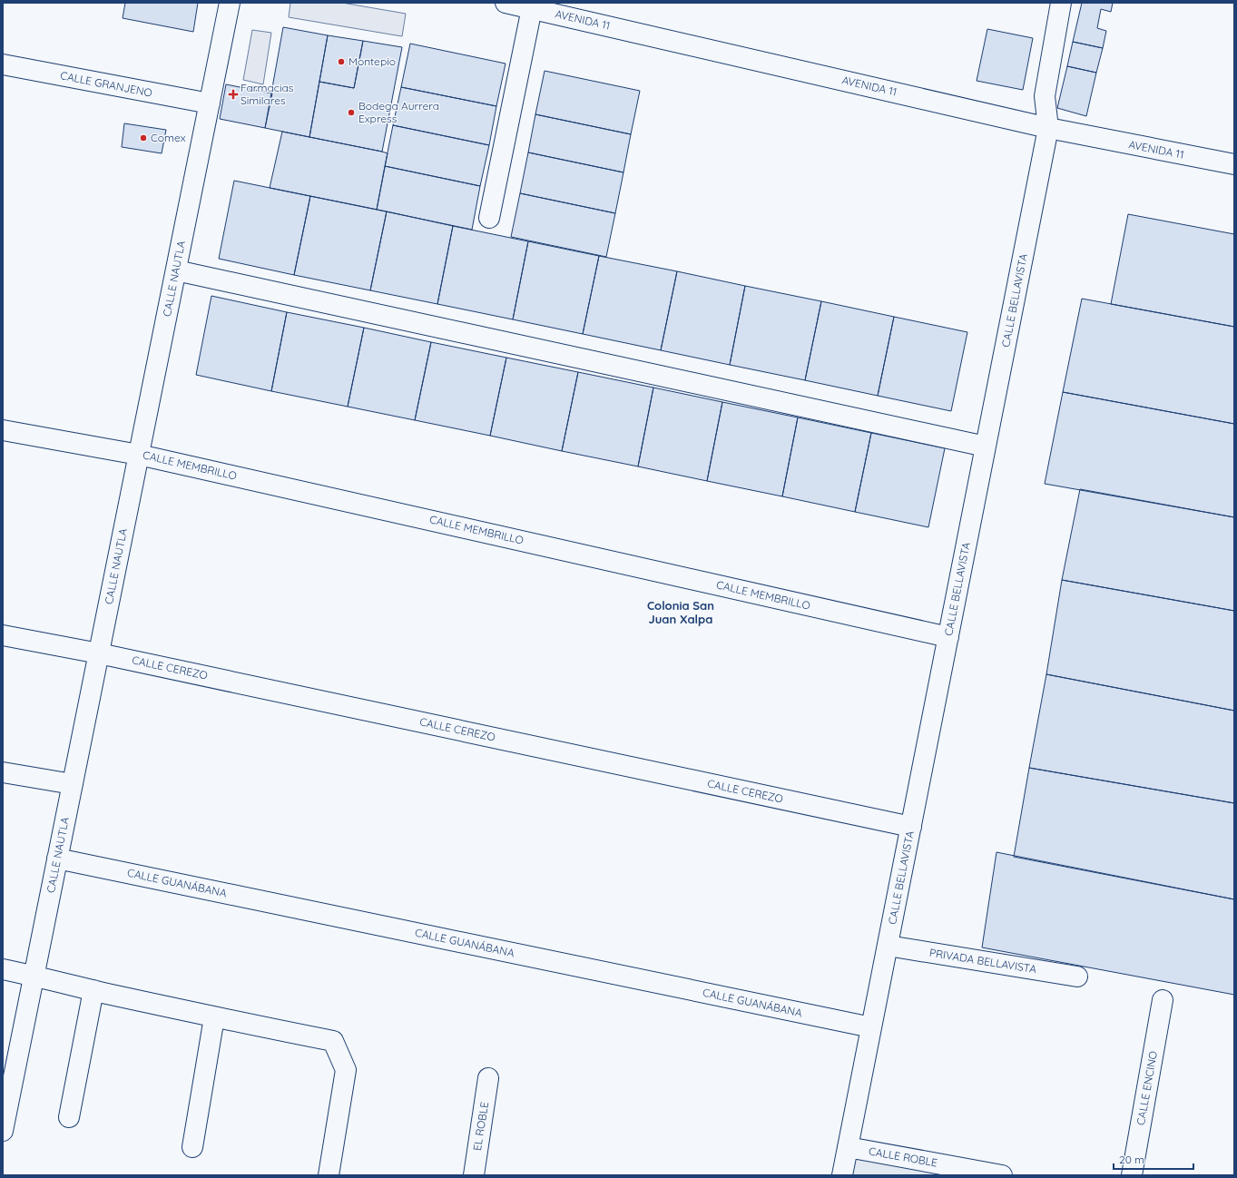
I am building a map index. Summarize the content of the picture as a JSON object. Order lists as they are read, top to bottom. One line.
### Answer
{"streets":{"street":["AVENIDA 11","CALLE GRANJENO","CALLE NAUTLA","CALLE BELLAVISTA","CALLE MEMBRILLO","CALLE CEREZO","CALLE GUANÁBANA","PRIVADA BELLAVISTA","CALLE ENCINO","EL ROBLE","CALLE ROBLE"]},"crossings":[["AVENIDA 11","CALLE BELLAVISTA"],["CALLE GRANJENO","CALLE NAUTLA"],["CALLE NAUTLA","CALLE MEMBRILLO"],["CALLE NAUTLA","CALLE CEREZO"],["CALLE NAUTLA","CALLE GUANÁBANA"],["CALLE BELLAVISTA","CALLE MEMBRILLO"],["CALLE BELLAVISTA","CALLE CEREZO"],["CALLE BELLAVISTA","CALLE GUANÁBANA"],["CALLE BELLAVISTA","PRIVADA BELLAVISTA"],["CALLE BELLAVISTA","CALLE ROBLE"]],"districts":["Colonia San Juan Xalpa"],"places":{"other":["Montepío","Bodega Aurrera Express","Comex"],"health":["Farmacias Similares"]},"scale_bar":"20 m"}
